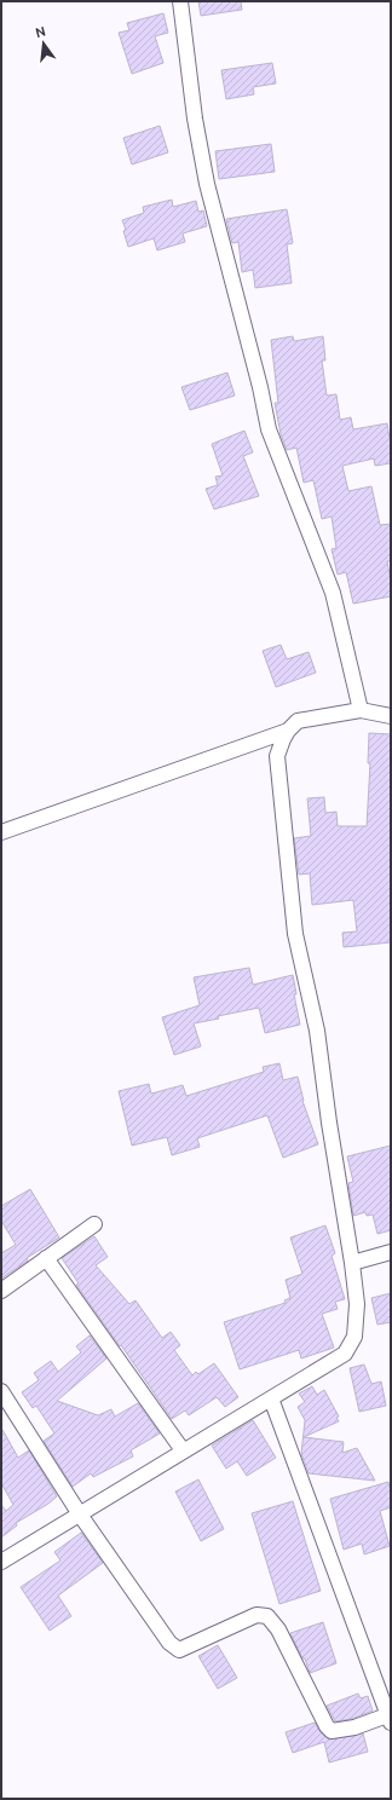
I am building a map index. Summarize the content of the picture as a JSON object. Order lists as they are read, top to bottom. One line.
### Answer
{"north":"top"}
